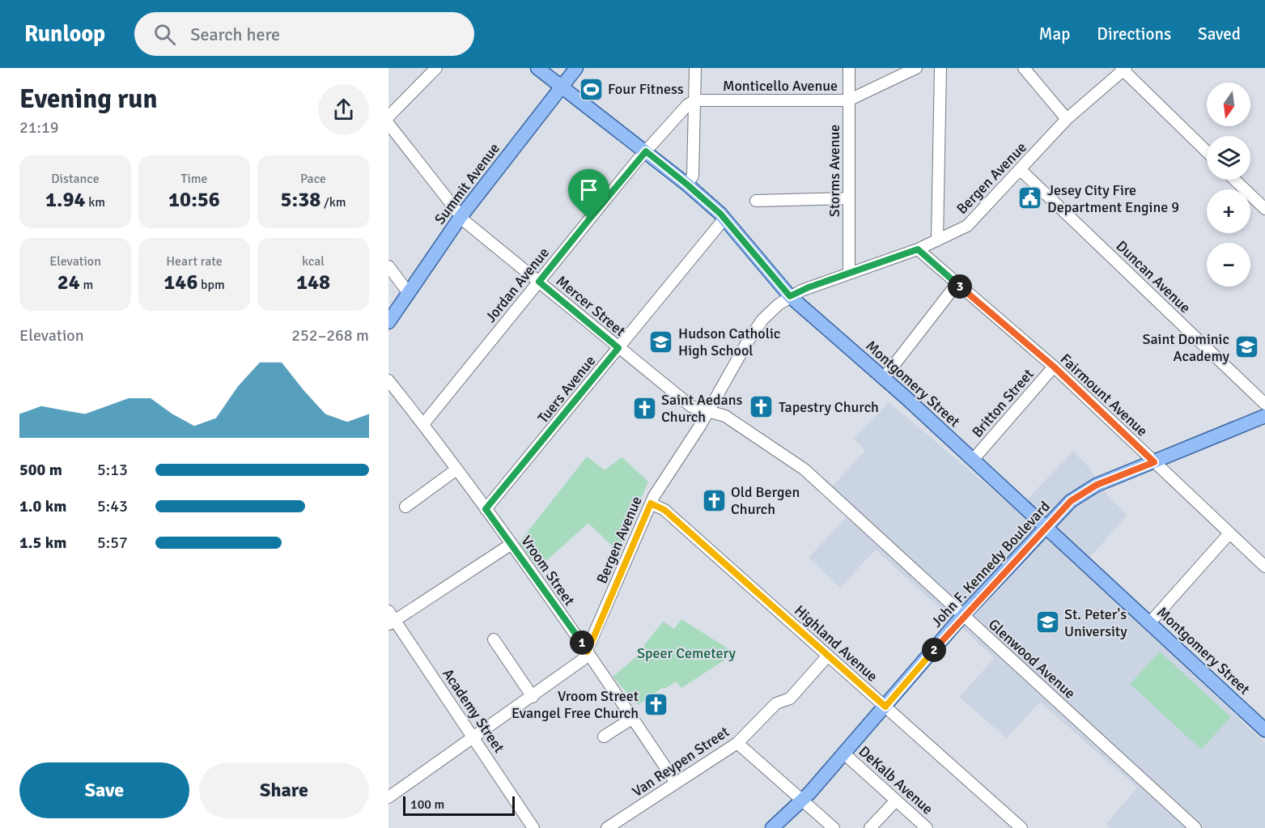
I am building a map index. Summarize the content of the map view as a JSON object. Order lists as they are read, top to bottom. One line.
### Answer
{"streets":{"main road":["Summit Avenue","Montgomery Street","John F. Kennedy Boulevard"],"street":["Monticello Avenue","Storms Avenue","Bergen Avenue","Duncan Avenue","Jordan Avenue","Mercer Street","Tuers Avenue","Fairmount Avenue","Britton Street","Vroom Street","Highland Avenue","Glenwood Avenue","Academy Street","Van Reypen Street","DeKalb Avenue"]},"crossings":[["Monticello Avenue","Storms Avenue"],["Monticello Avenue","Jordan Avenue"],["Storms Avenue","Bergen Avenue"],["Bergen Avenue","Duncan Avenue"],["Bergen Avenue","Mercer Street"],["Bergen Avenue","Montgomery Street"],["Bergen Avenue","Fairmount Avenue"],["Bergen Avenue","Vroom Street"],["Bergen Avenue","Highland Avenue"],["Bergen Avenue","Glenwood Avenue"],["Bergen Avenue","Academy Street"],["Summit Avenue","Mercer Street"],["Summit Avenue","Montgomery Street"],["Jordan Avenue","Mercer Street"],["Jordan Avenue","Montgomery Street"],["Jordan Avenue","Vroom Street"],["Mercer Street","Tuers Avenue"],["Mercer Street","Glenwood Avenue"],["Montgomery Street","Tuers Avenue"],["Montgomery Street","Britton Street"],["Montgomery Street","John F. Kennedy Boulevard"],["Tuers Avenue","Vroom Street"],["Fairmount Avenue","Britton Street"],["Fairmount Avenue","John F. Kennedy Boulevard"],["John F. Kennedy Boulevard","Highland Avenue"],["John F. Kennedy Boulevard","Glenwood Avenue"],["John F. Kennedy Boulevard","DeKalb Avenue"],["Vroom Street","Van Reypen Street"],["Highland Avenue","Van Reypen Street"]],"parks":["Speer Cemetery"],"places":{"sports":["Four Fitness"],"public building":["Jesey City Fire Department Engine 9"],"school or university":["Hudson Catholic High School","Saint Dominic Academy","St. Peter's University"],"church":["Tapestry Church","Saint Aedans Church","Old Bergen Church","Vroom Street Evangel Free Church"]},"scale_bar":"100 m","north":"bottom","page":{"header":"Runloop","search":"Search here","nav":["Map","Directions","Saved"],"heading":["Evening run","21:19"],"map_buttons":["+","−"],"stats":[["Distance","1.94 km"],["Time","10:56"],["Pace","5:38 /km"],["Elevation","24 m"],["Heart rate","146 bpm"],["kcal","148"]],"pins":["3","1","2"],"chart":["Elevation","252–268 m"],"list":[{"name":"500 m","note":"5:13"},{"name":"1.0 km","note":"5:43"},{"name":"1.5 km","note":"5:57"}],"buttons":["Save","Share"],"scale":"100 m"}}
